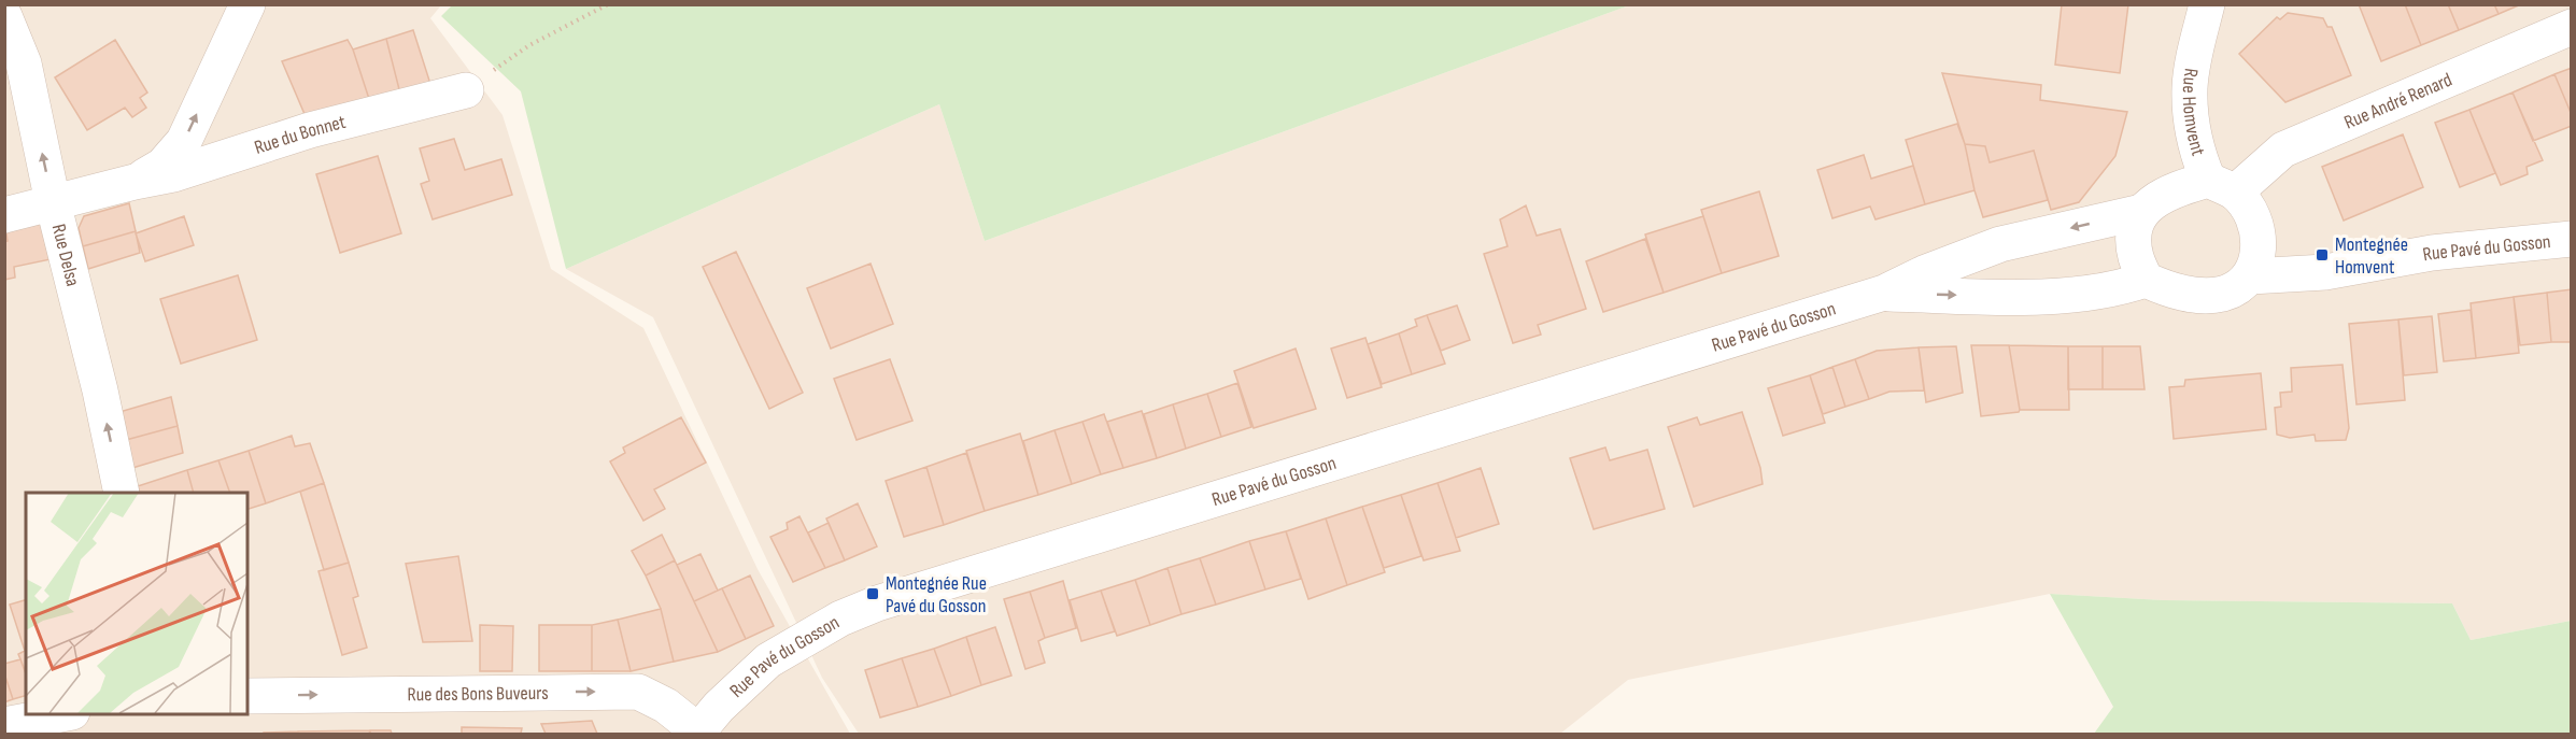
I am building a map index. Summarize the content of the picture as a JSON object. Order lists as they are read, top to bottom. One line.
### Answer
{"streets":{"street":["Rue André Renard","Rue Homvent","Rue du Bonnet","Rue Pavé du Gosson","Rue Delsa","Rue des Bons Buveurs"]},"crossings":[["Rue André Renard","Rue Homvent"],["Rue André Renard","Rue Pavé du Gosson"],["Rue Homvent","Rue Pavé du Gosson"],["Rue du Bonnet","Rue Delsa"],["Rue Pavé du Gosson","Rue des Bons Buveurs"]],"one_way":["Rue Delsa","Rue des Bons Buveurs"],"places":{"transit":["Montegnée Homvent","Montegnée Rue Pavé du Gosson"]}}
